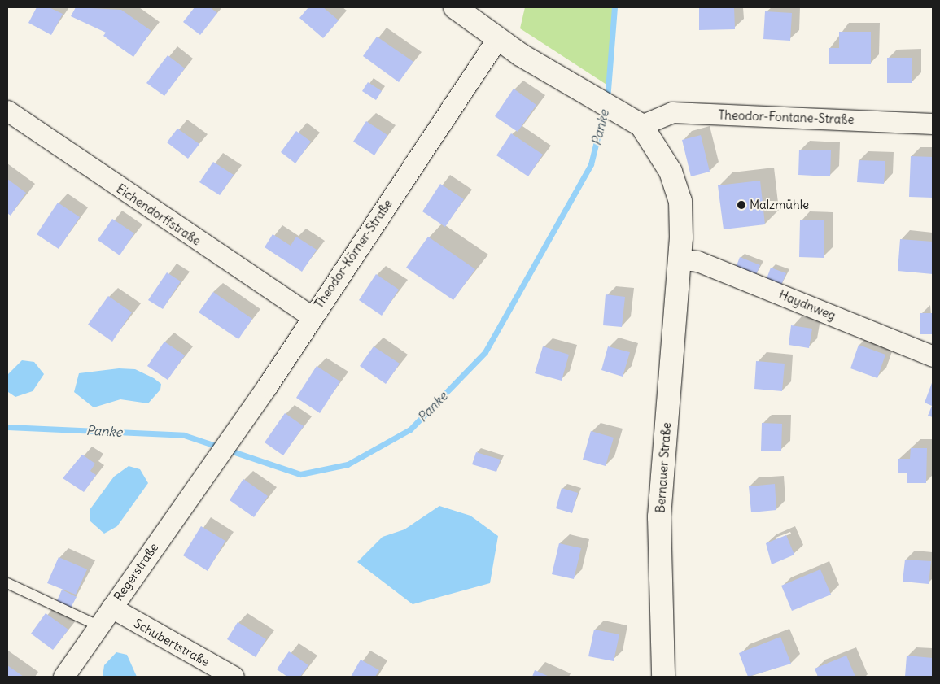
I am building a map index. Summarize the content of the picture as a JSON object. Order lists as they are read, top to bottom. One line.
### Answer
{"streets":{"main road":["Bernauer Straße"],"street":["Theodor-Fontane-Straße","Eichendorffstraße","Theodor-Körner-Straße","Haydnweg","Regerstraße","Schubertstraße"]},"crossings":[["Theodor-Fontane-Straße","Bernauer Straße"],["Eichendorffstraße","Theodor-Körner-Straße"],["Theodor-Körner-Straße","Regerstraße"],["Haydnweg","Bernauer Straße"],["Regerstraße","Schubertstraße"]],"water":["Panke"],"places":["Malzmühle"]}
